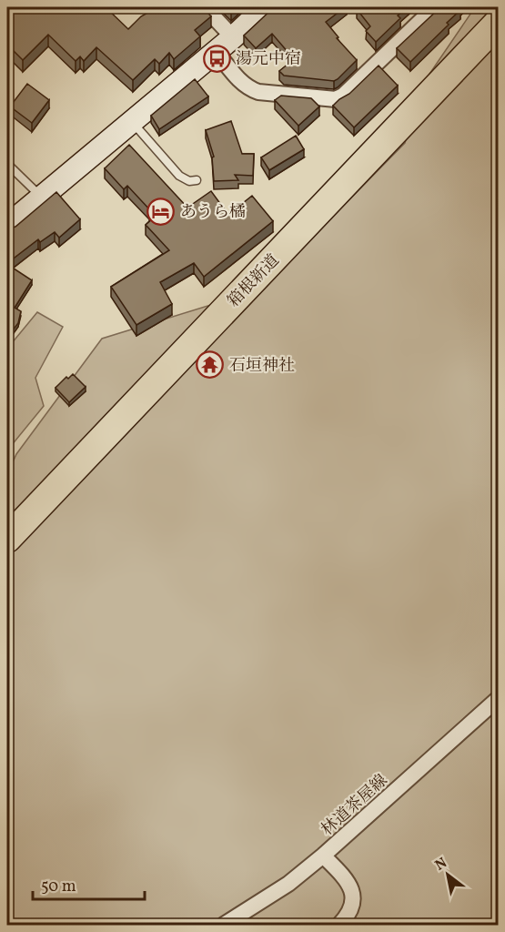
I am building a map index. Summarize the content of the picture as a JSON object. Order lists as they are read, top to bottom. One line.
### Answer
{"streets":{"highway":["箱根新道"],"street":["林道茶屋線"]},"places":{"bus stop":["湯元中宿"],"hotel":["あうら橘"],"temple":["石垣神社"]},"scale_bar":"50 m","north":"top left"}
